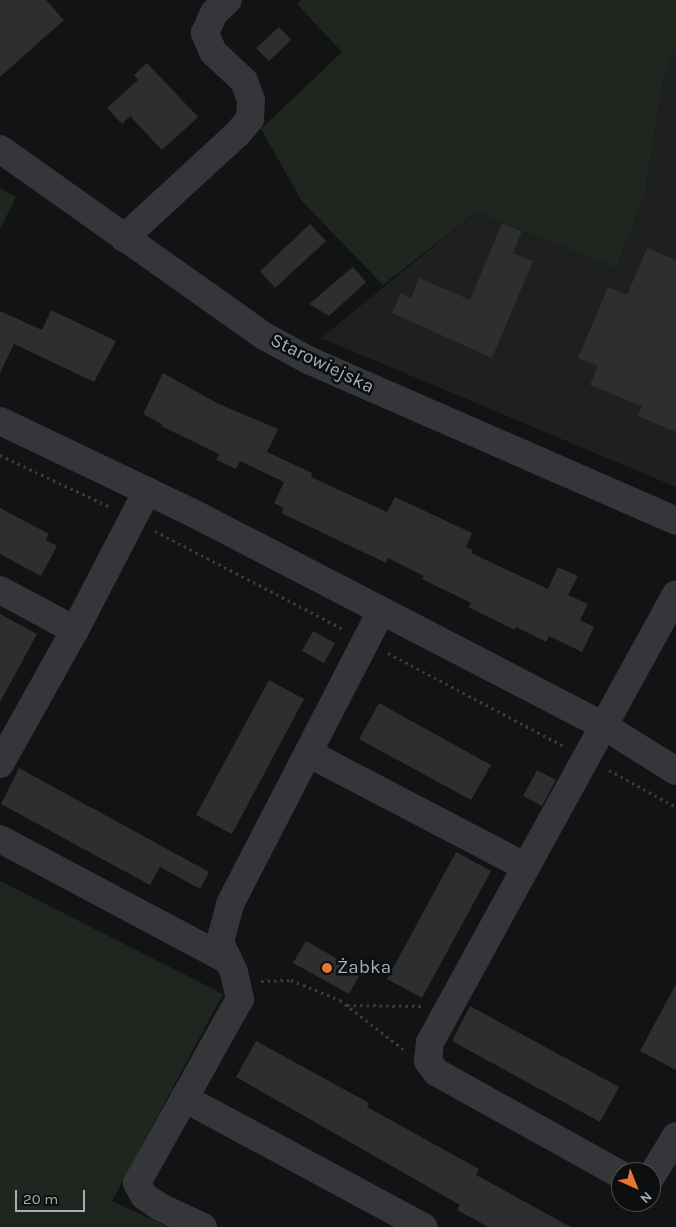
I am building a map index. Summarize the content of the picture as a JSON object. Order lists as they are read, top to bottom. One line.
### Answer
{"streets":{"street":["Starowiejska"]},"places":["Żabka"],"scale_bar":"20 m","north":"bottom right"}
